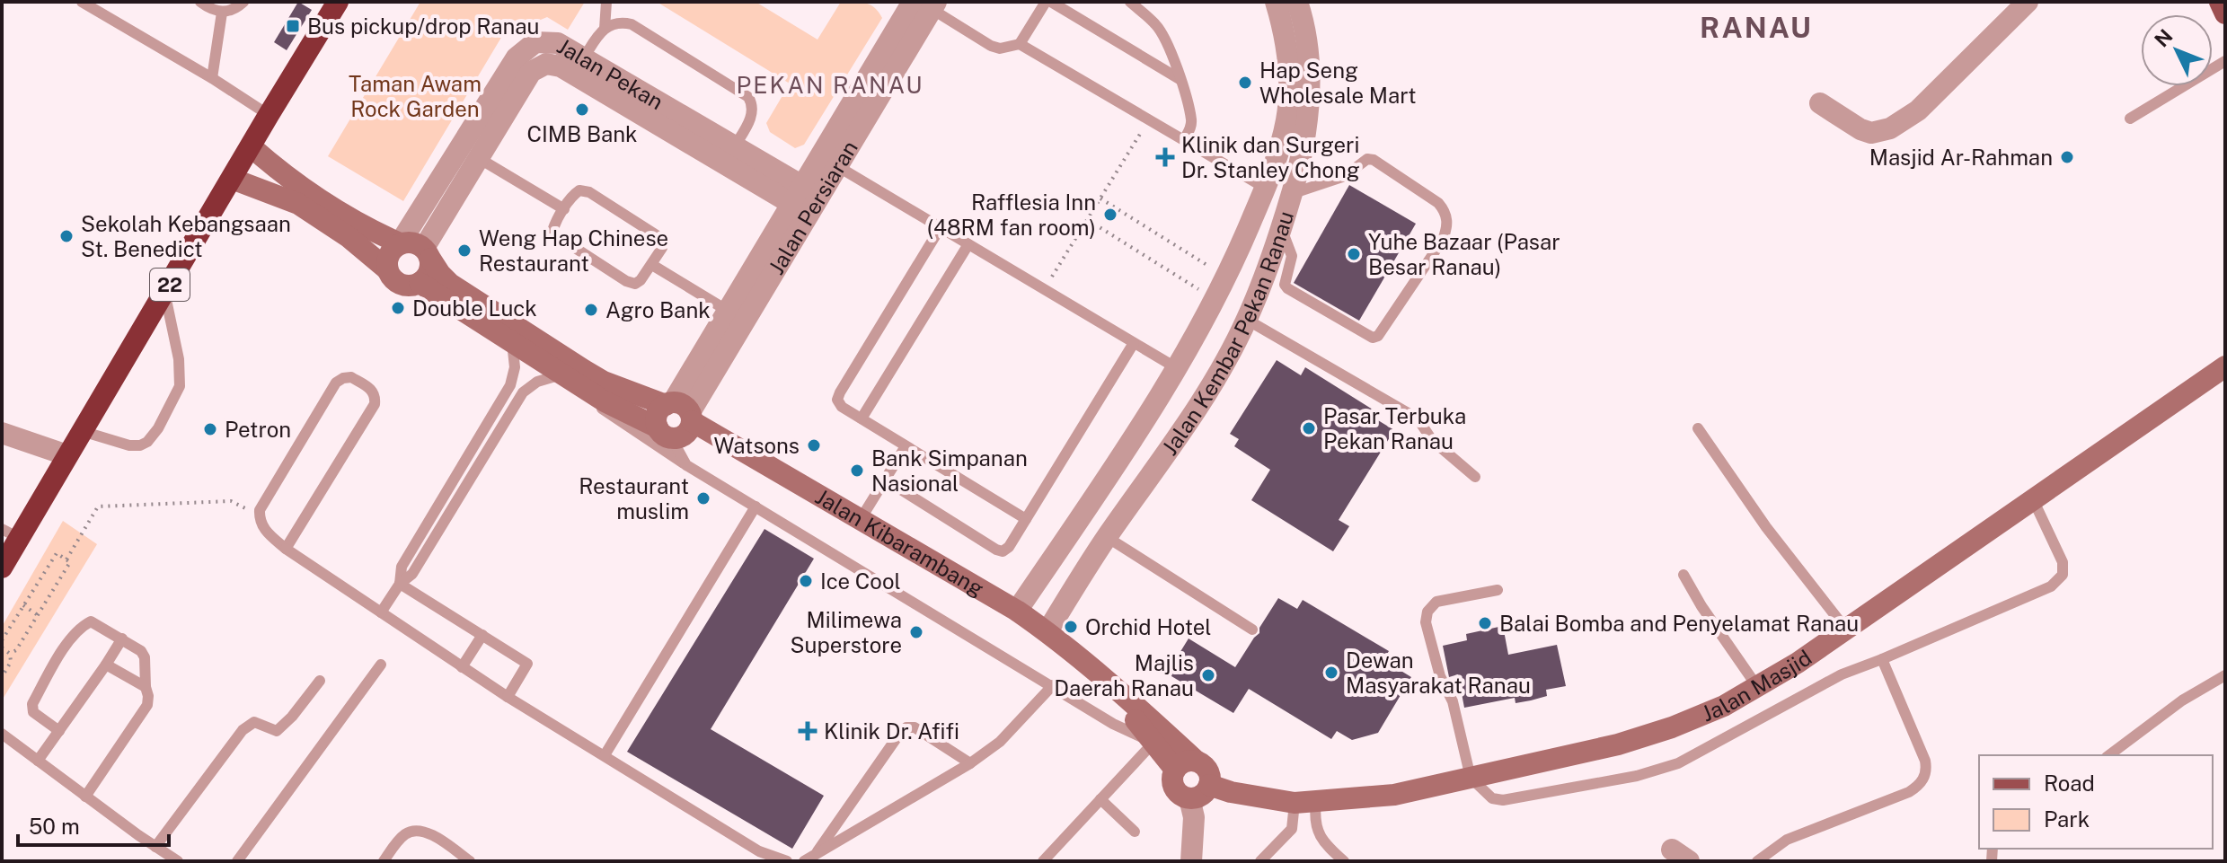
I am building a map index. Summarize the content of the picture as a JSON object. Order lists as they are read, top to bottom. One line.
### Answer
{"streets":{"highway":["22"],"street":["Jalan Pekan","Jalan Persiaran","Jalan Kembar Pekan Ranau","Jalan Kibarambang","Jalan Masjid"]},"crossings":[["Jalan Pekan","Jalan Persiaran"],["Jalan Pekan","Jalan Kibarambang"],["Jalan Persiaran","Jalan Kibarambang"],["Jalan Kembar Pekan Ranau","Jalan Kibarambang"],["Jalan Kibarambang","Jalan Masjid"]],"districts":["RANAU","PEKAN RANAU"],"parks":["Taman Awam Rock Garden"],"places":{"transit":["Bus pickup/drop Ranau"],"other":["Hap Seng Wholesale Mart","CIMB Bank","Masjid Ar-Rahman","Rafflesia Inn (48RM fan room)","Sekolah Kebangsaan St. Benedict","Weng Hap Chinese Restaurant","Yuhe Bazaar (Pasar Besar Ranau)","Double Luck","Agro Bank","Pasar Terbuka Pekan Ranau","Petron","Watsons","Bank Simpanan Nasional","Restaurant muslim","Ice Cool","Balai Bomba and Penyelamat Ranau","Orchid Hotel","Milimewa Superstore","Dewan Masyarakat Ranau","Majlis Daerah Ranau"],"health":["Klinik dan Surgeri Dr. Stanley Chong","Klinik Dr. Afifi"]},"legend":["Road","Park"],"scale_bar":"50 m","north":"top left"}
